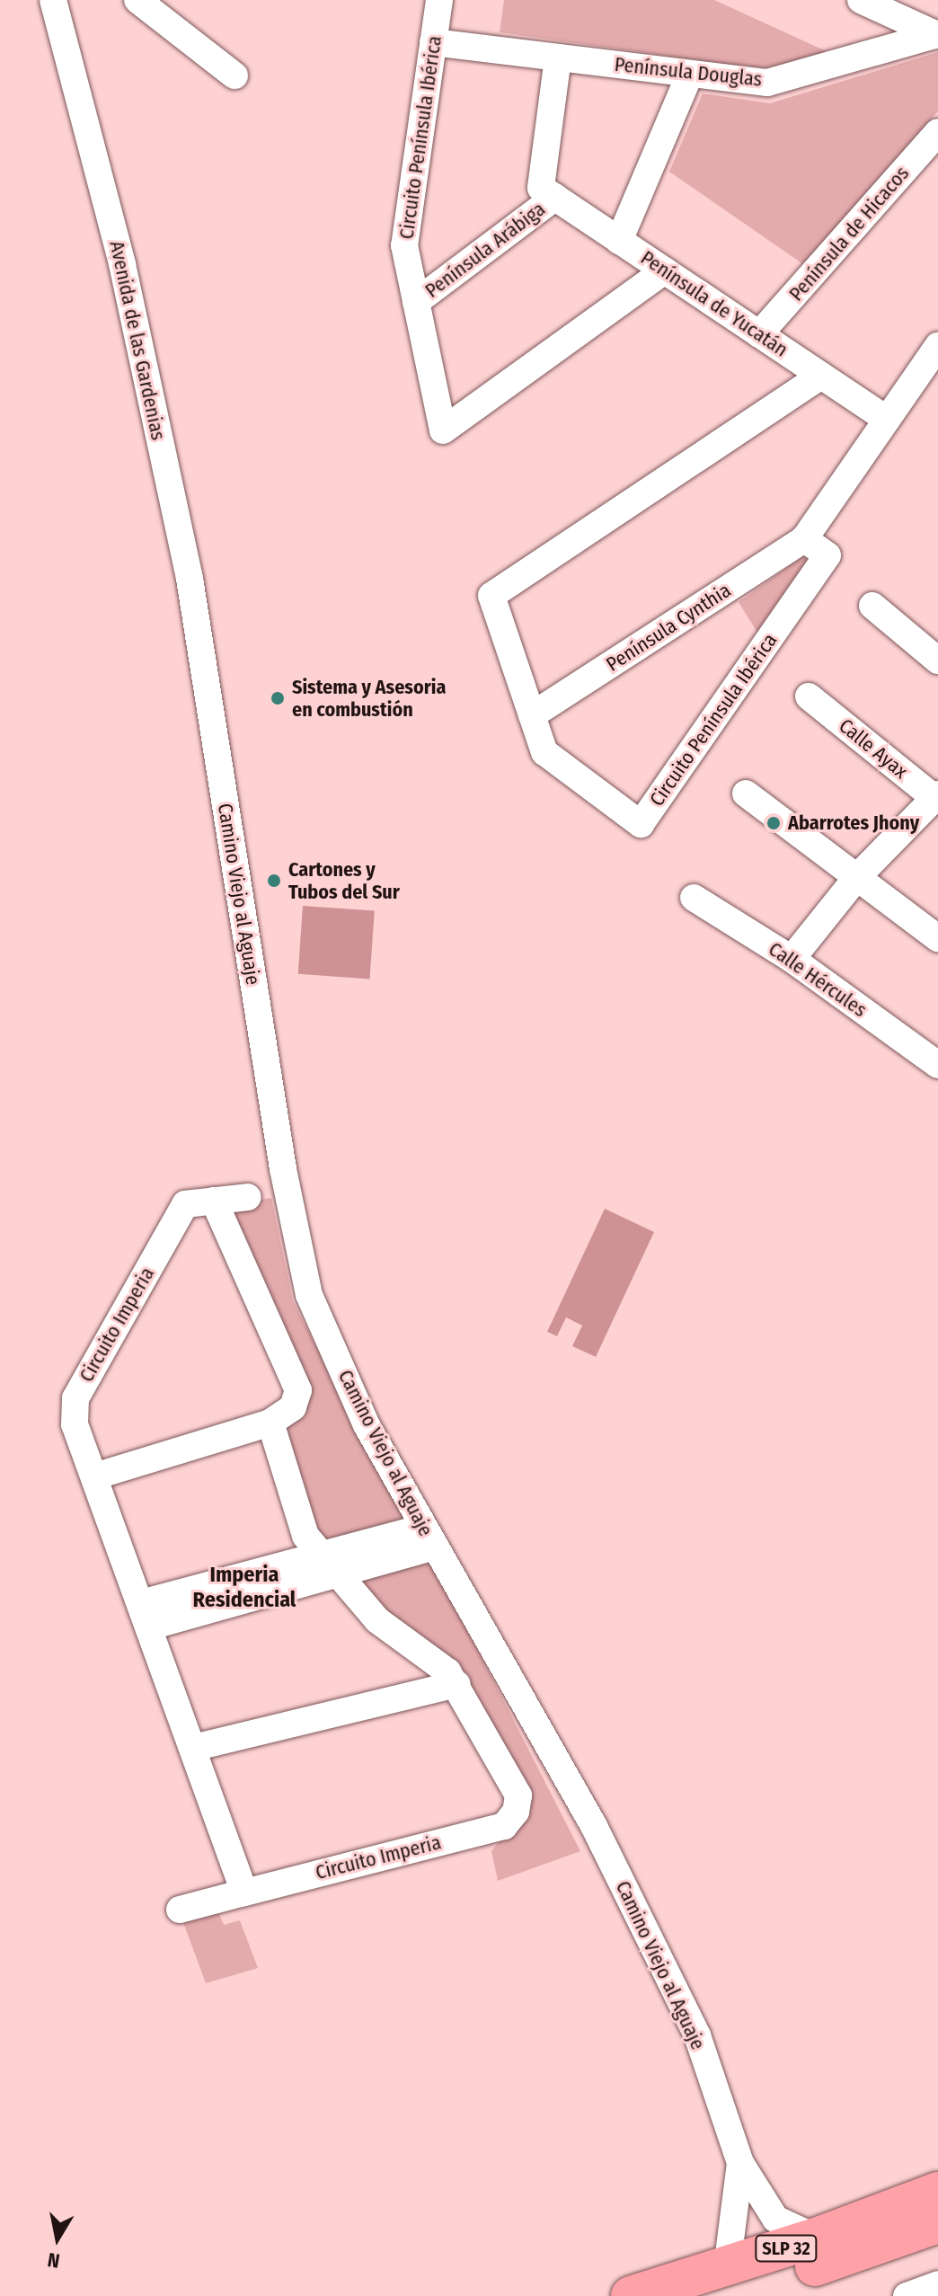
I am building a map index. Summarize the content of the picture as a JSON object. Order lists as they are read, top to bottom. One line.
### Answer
{"streets":{"highway":["SLP 32"],"street":["Península Douglas","Circuito Península Ibérica","Península de Hicacos","Península Arábiga","Península de Yucatán","Avenida de las Gardenias","Península Cynthia","Calle Ayax","Camino Viejo al Aguaje","Calle Hércules","Circuito Imperia"]},"crossings":[["Península Douglas","Circuito Península Ibérica"],["Circuito Península Ibérica","Península Arábiga"],["Circuito Península Ibérica","Península de Yucatán"],["Circuito Península Ibérica","Península Cynthia"],["Península de Hicacos","Península de Yucatán"],["Península Arábiga","Península de Yucatán"],["Avenida de las Gardenias","Camino Viejo al Aguaje"],["Camino Viejo al Aguaje","SLP 32"]],"districts":["Imperia Residencial"],"places":["Sistema y Asesoria en combustión","Abarrotes Jhony","Cartones y Tubos del Sur"],"north":"bottom"}
